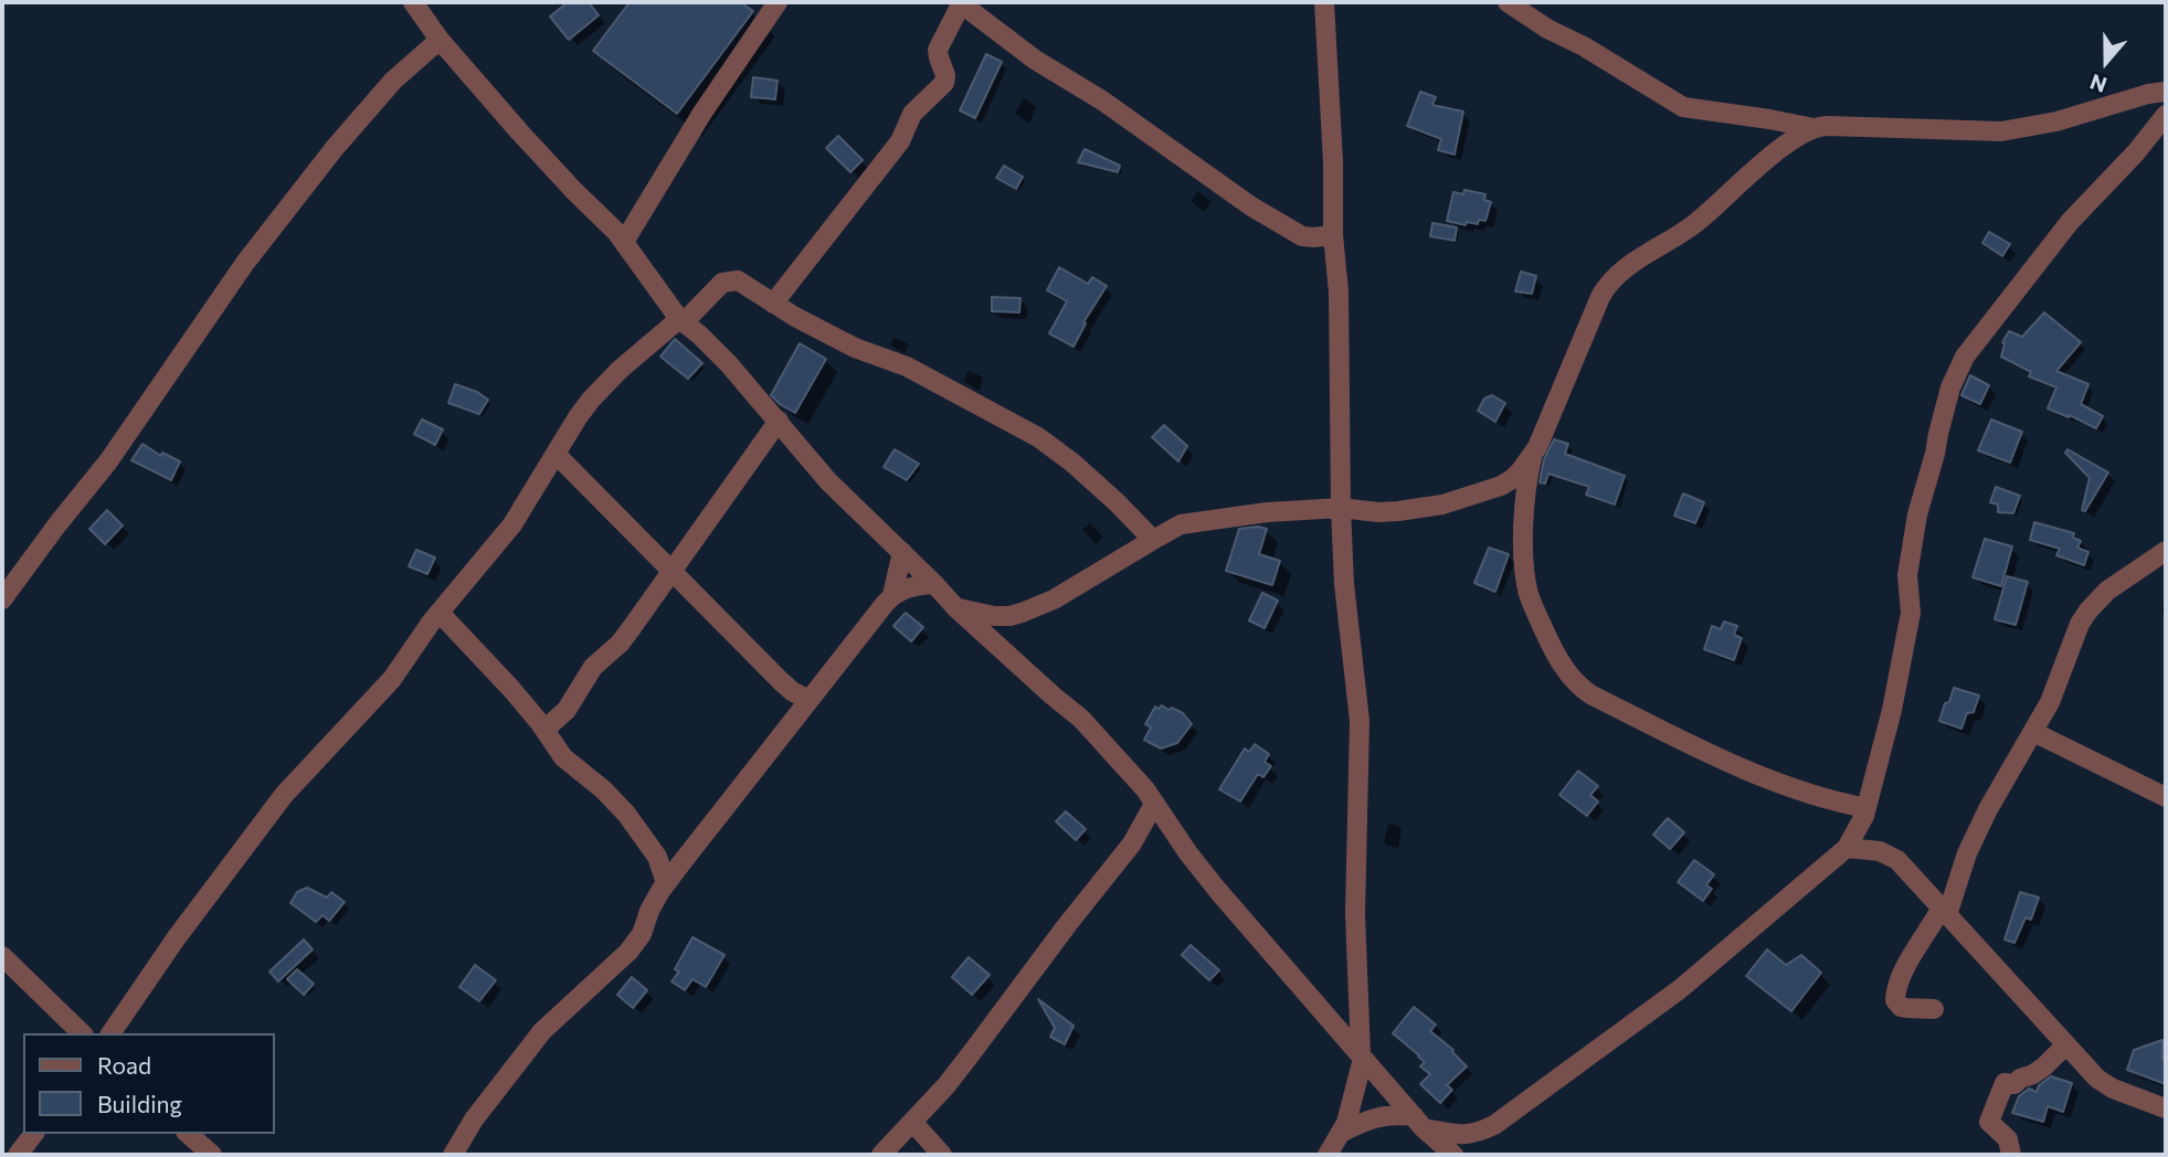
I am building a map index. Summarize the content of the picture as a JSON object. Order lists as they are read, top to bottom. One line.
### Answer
{"legend":["Road","Building"],"north":"bottom"}
